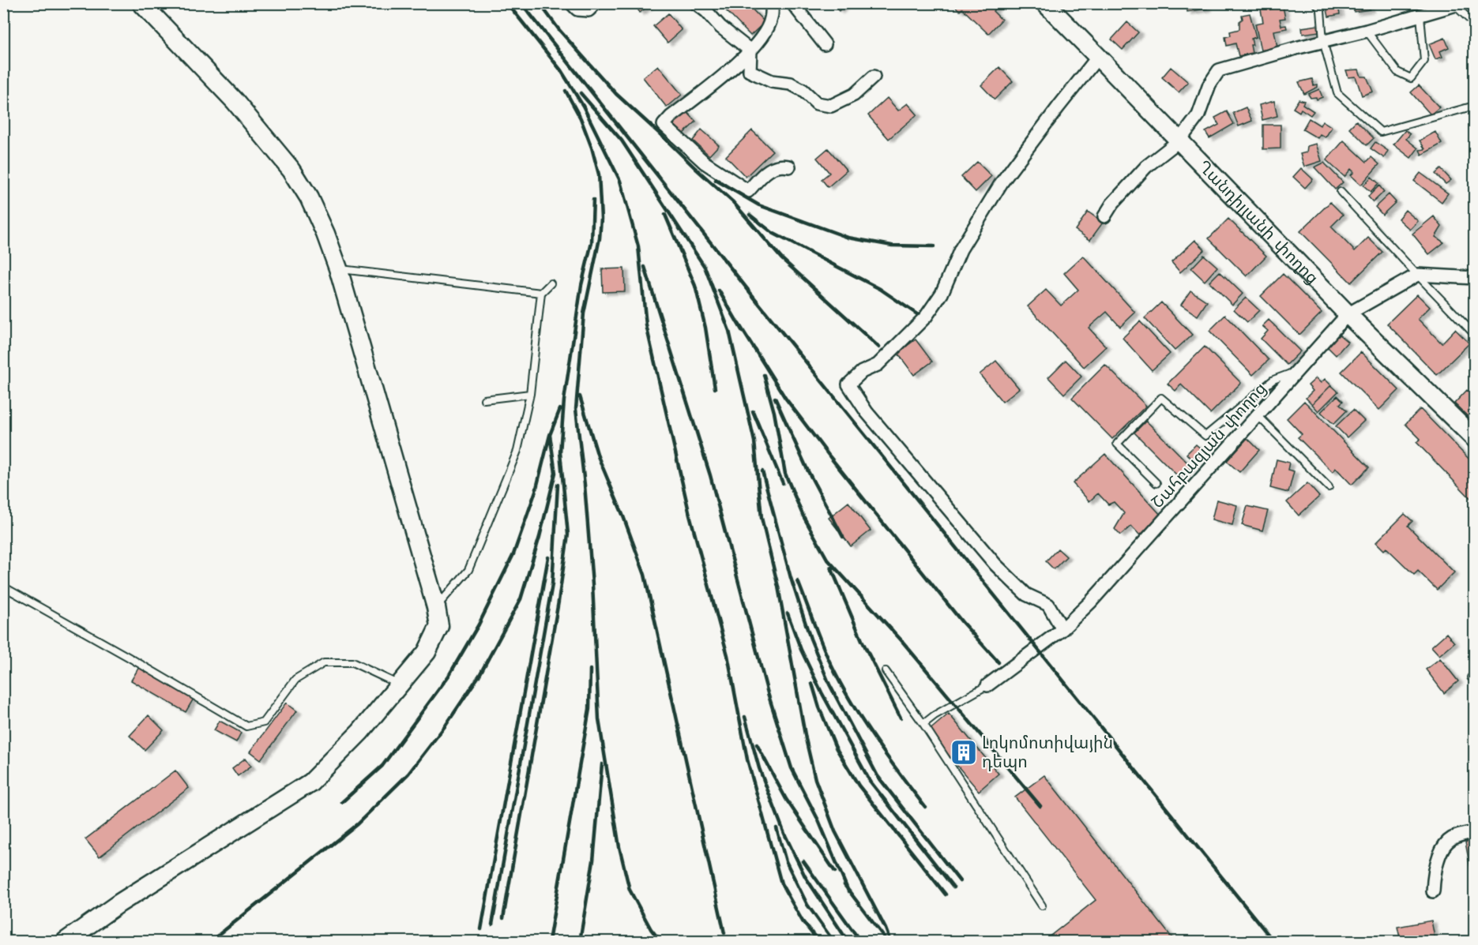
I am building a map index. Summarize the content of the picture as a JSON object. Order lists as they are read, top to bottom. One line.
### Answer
{"streets":{"street":["Ղանդիլյանի փողոց","Շահբազյան փողոց"]},"crossings":[["Ղանդիլյանի փողոց","Շահբազյան փողոց"]],"places":{"building":["Լոկոմոտիվային դեպո"]}}
